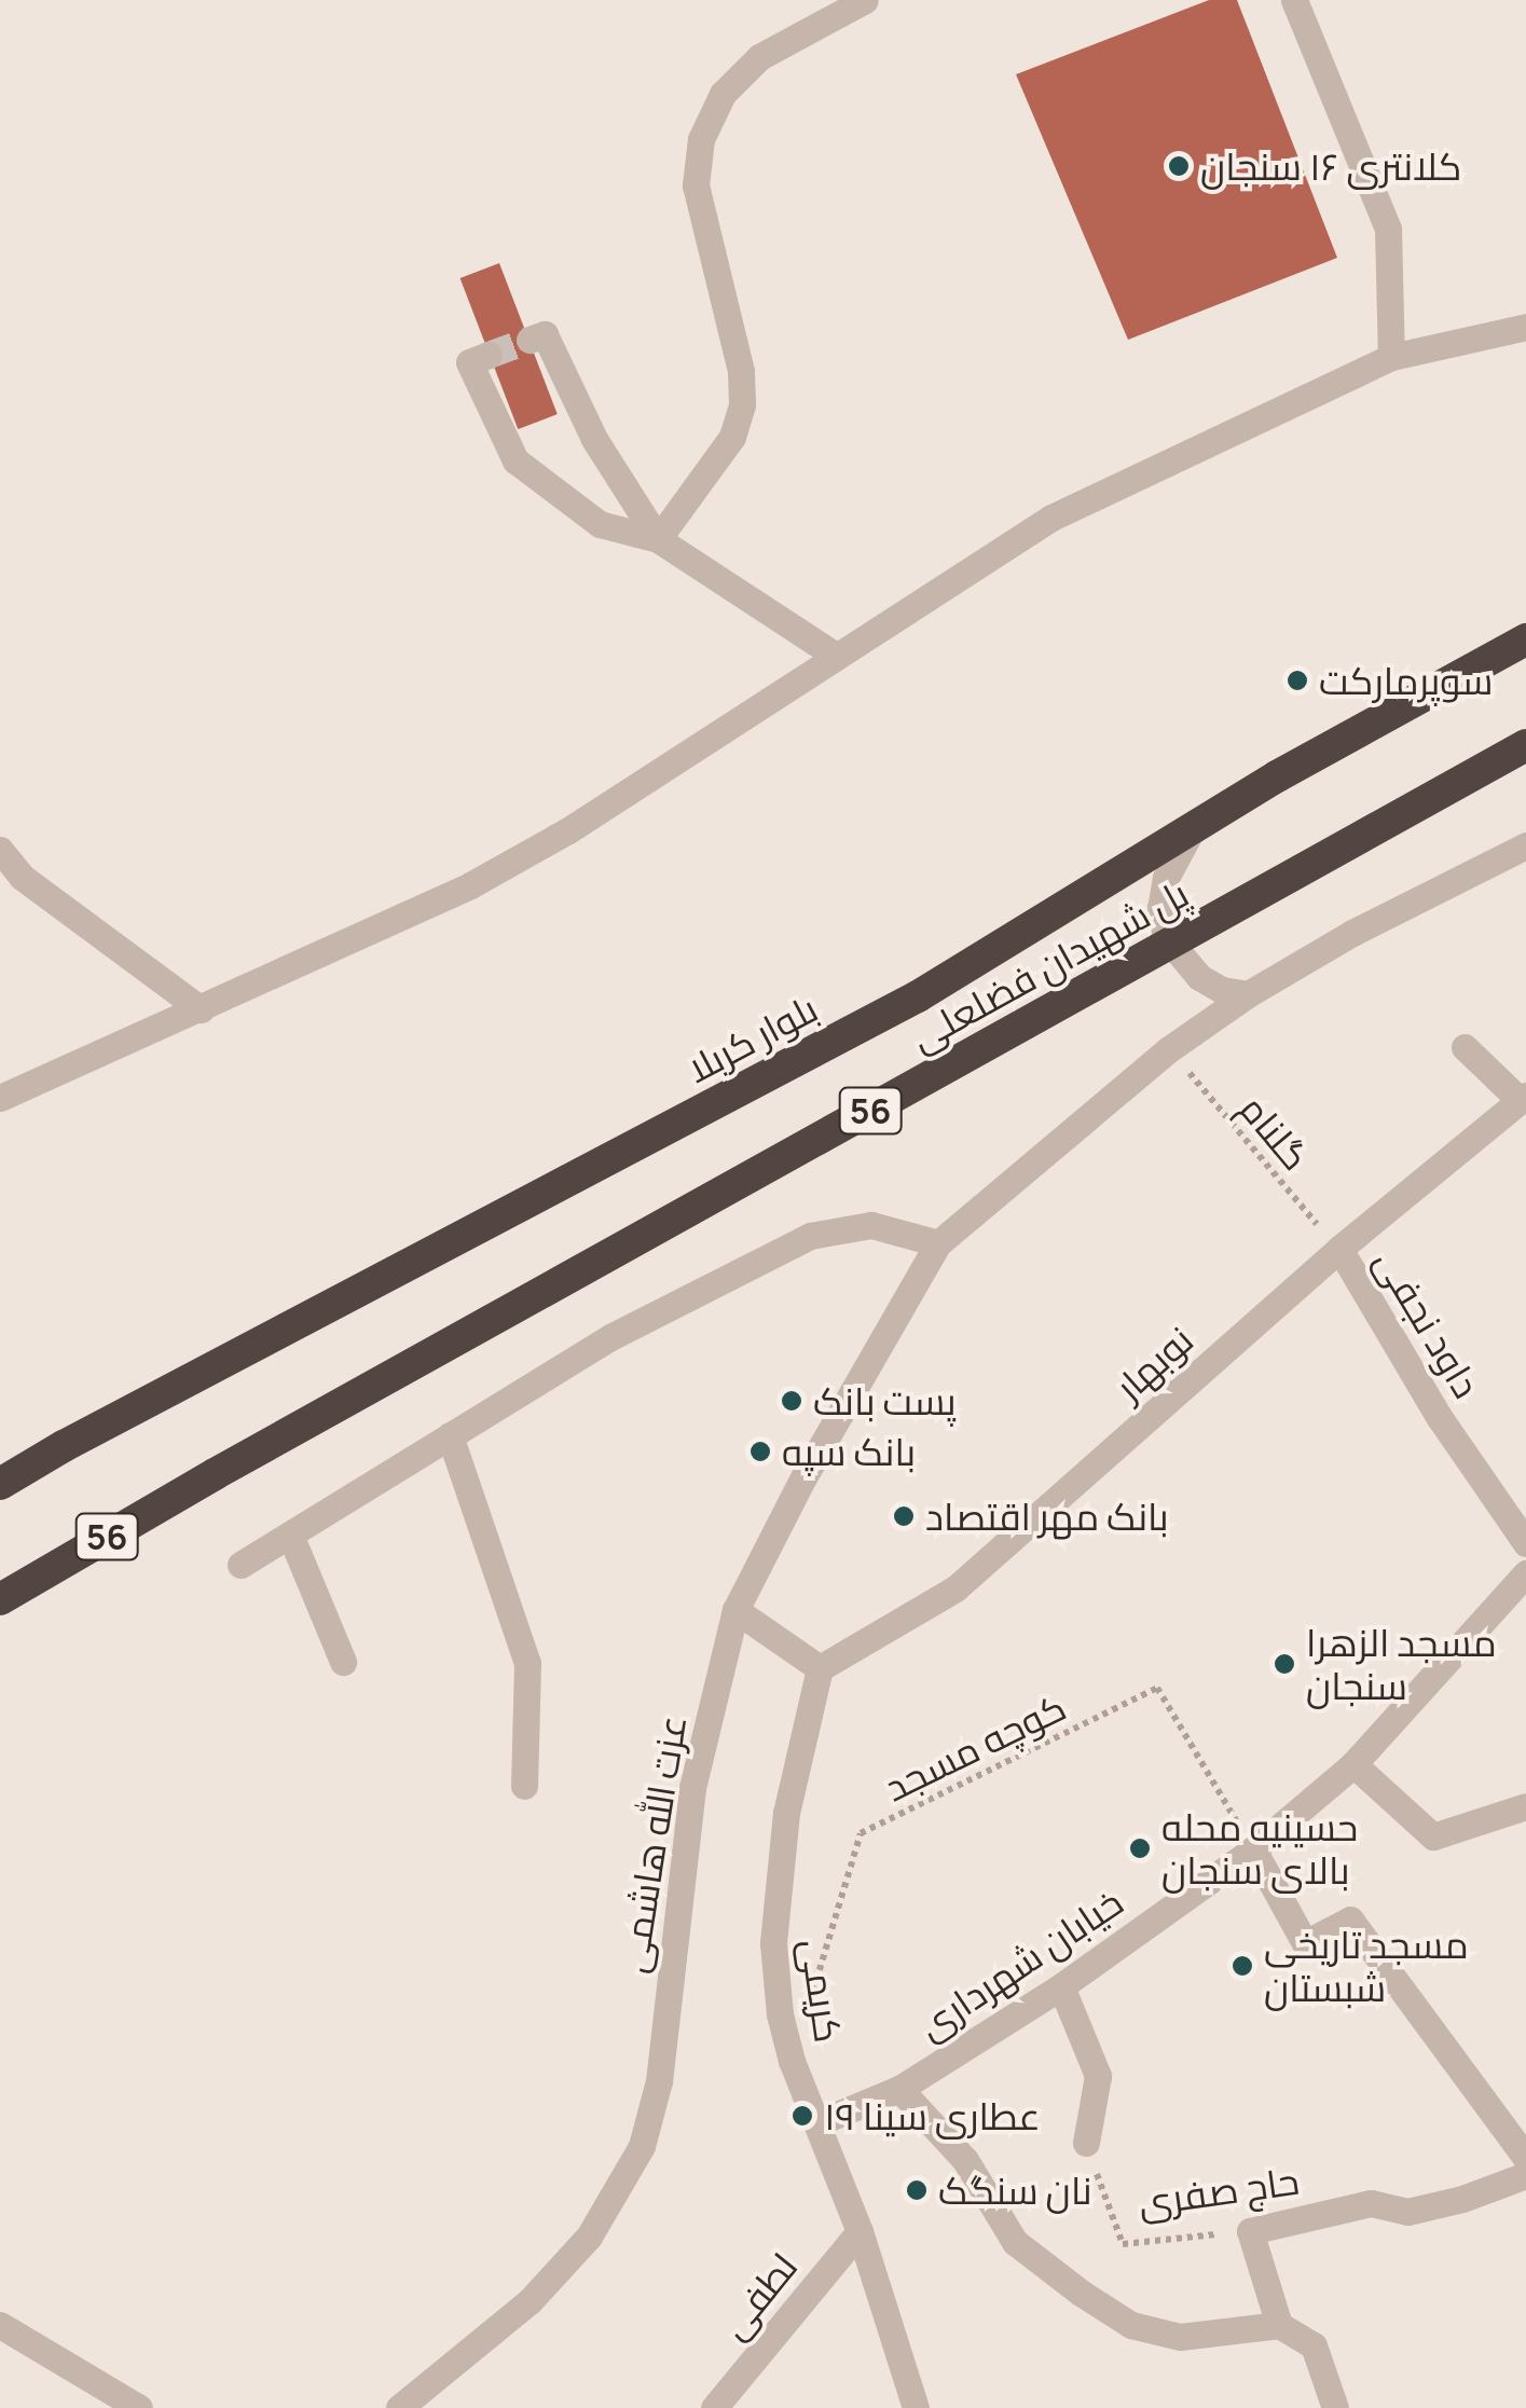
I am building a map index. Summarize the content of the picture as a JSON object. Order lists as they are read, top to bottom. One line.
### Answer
{"streets":{"highway":["پل شهیدان فضلعلی","بلوار کربلا","56"],"street":["داود نجفی","نوبهار","عزت الله هاشمی","خیابان شهرداری","کریمی","حاج صفری","لطفی"],"path":["گلنام","کوچه مسجد"]},"crossings":[["گلنام","داود نجفی"],["گلنام","نوبهار"],["گلنام","عزت الله هاشمی"],["داود نجفی","نوبهار"],["نوبهار","کریمی"],["کوچه مسجد","خیابان شهرداری"],["خیابان شهرداری","کریمی"],["کریمی","لطفی"]],"places":["کلانتری ۱۶ سنجان","سوپرمارکت","پست بانک","بانک سپه","بانک مهر اقتصاد","مسجد الزهرا سنجان","حسینیه محله بالای سنجان","مسجد تاریخی شبستان","عطاری سینا ۱۹","نان سنگک"]}
